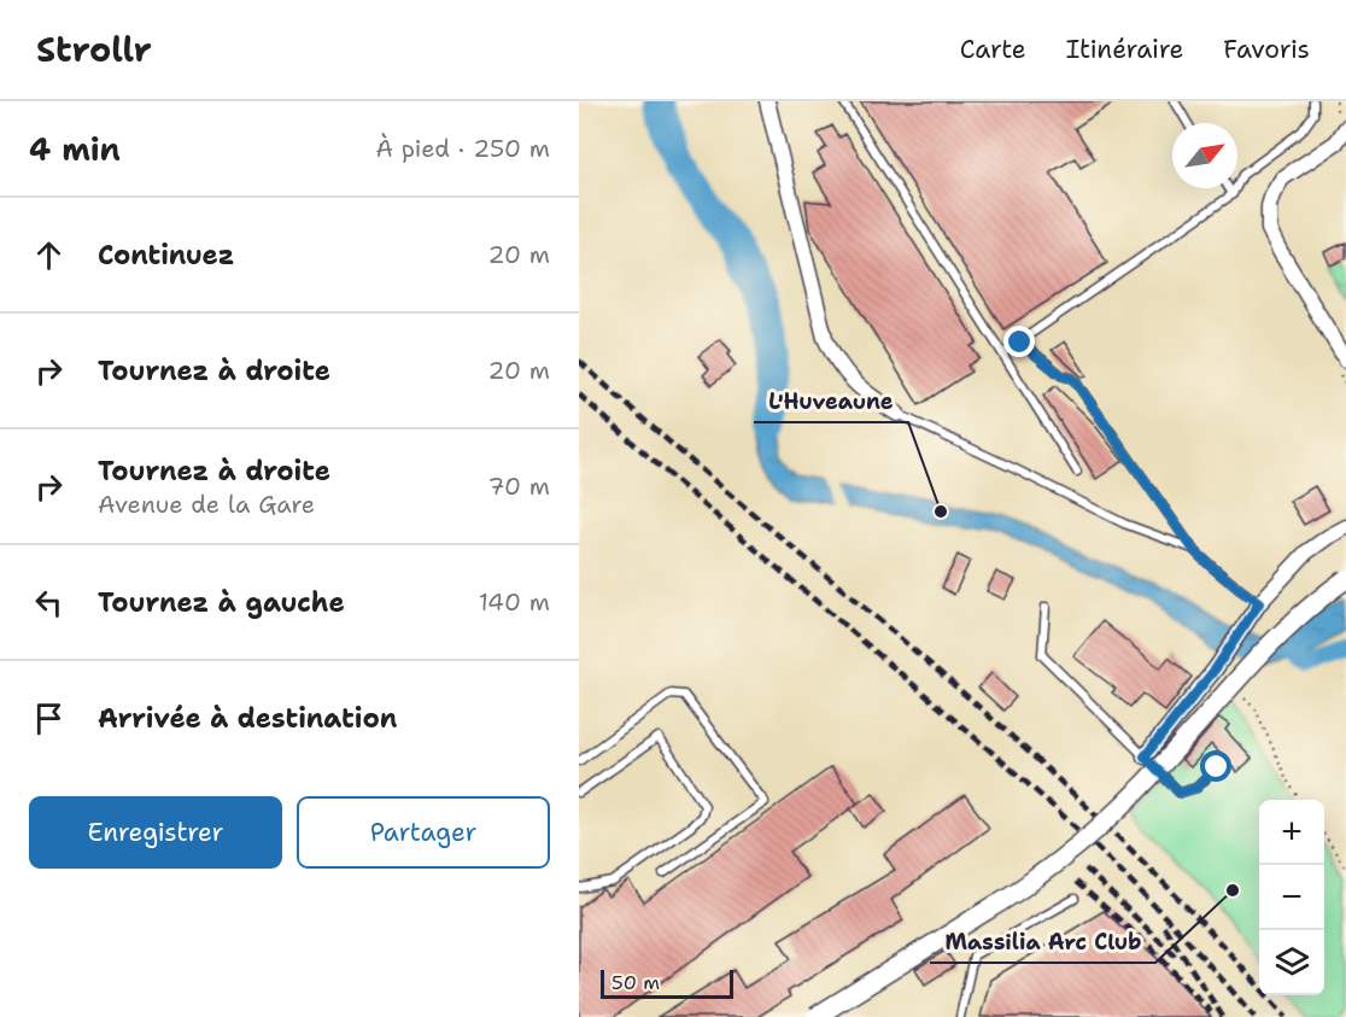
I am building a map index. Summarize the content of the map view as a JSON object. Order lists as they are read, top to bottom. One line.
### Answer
{"places":["L'Huveaune","Massilia Arc Club"],"scale_bar":"50 m","north":"top right","page":{"header":"Strollr","nav":["Carte","Itinéraire","Favoris"],"heading":["4 min","À pied · 250 m"],"list":[["Continuez","20 m"],["Tournez à droite","20 m"],["Tournez à droite","Avenue de la Gare","70 m"],["Tournez à gauche","140 m"],"Arrivée à destination"],"buttons":["Enregistrer","Partager"],"map_buttons":["+","−"],"scale":"50 m"}}
